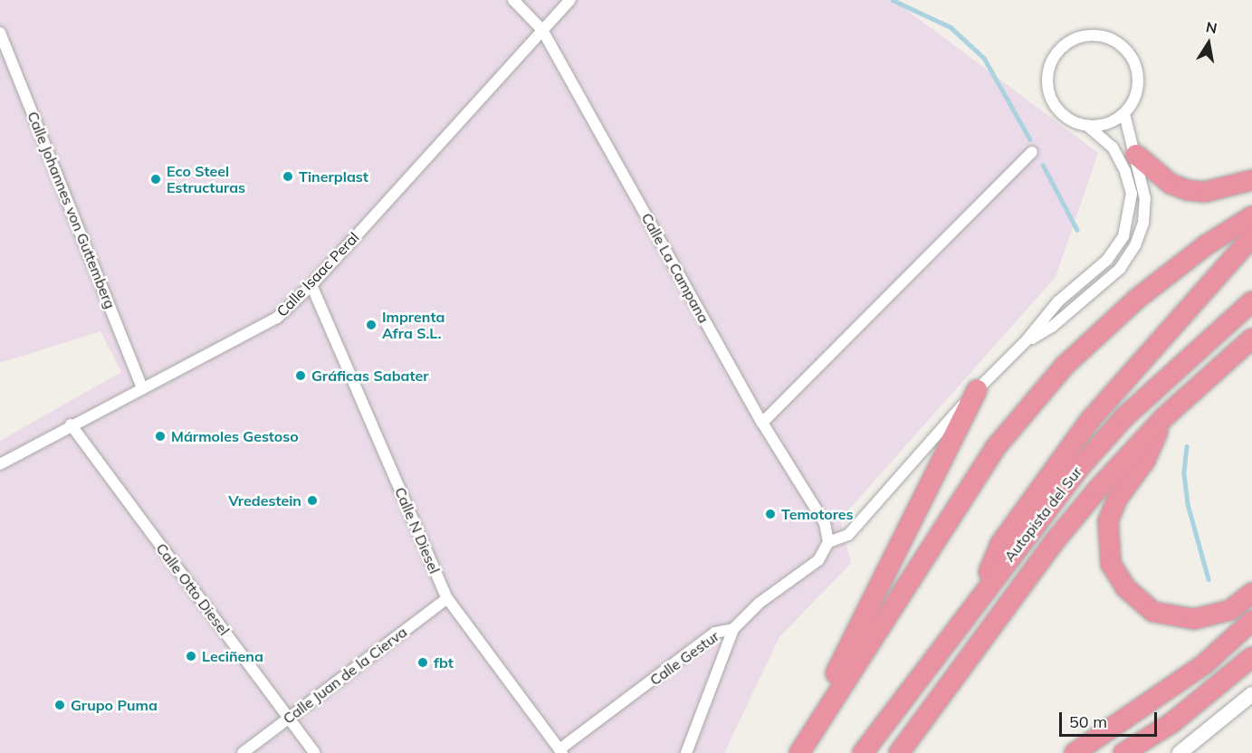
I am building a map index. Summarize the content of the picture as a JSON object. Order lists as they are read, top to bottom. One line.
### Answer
{"streets":{"highway":["Autopista del Sur"],"street":["Calle Johannes von Guttemberg","Calle La Campana","Calle Isaac Peral","Calle N Diesel","Calle Otto Diesel","Calle Gestur","Calle Juan de la Cierva"]},"crossings":[["Calle Johannes von Guttemberg","Calle Isaac Peral"],["Calle La Campana","Calle Isaac Peral"],["Calle La Campana","Calle Gestur"],["Calle Isaac Peral","Calle N Diesel"],["Calle Isaac Peral","Calle Otto Diesel"],["Calle N Diesel","Calle Gestur"],["Calle N Diesel","Calle Juan de la Cierva"],["Calle Otto Diesel","Calle Juan de la Cierva"]],"places":["Tinerplast","Eco Steel Estructuras","Imprenta Afra S.L.","Gráficas Sabater","Mármoles Gestoso","Vredestein","Temotores","Leciñena","fbt","Grupo Puma"],"scale_bar":"50 m","north":"top"}
